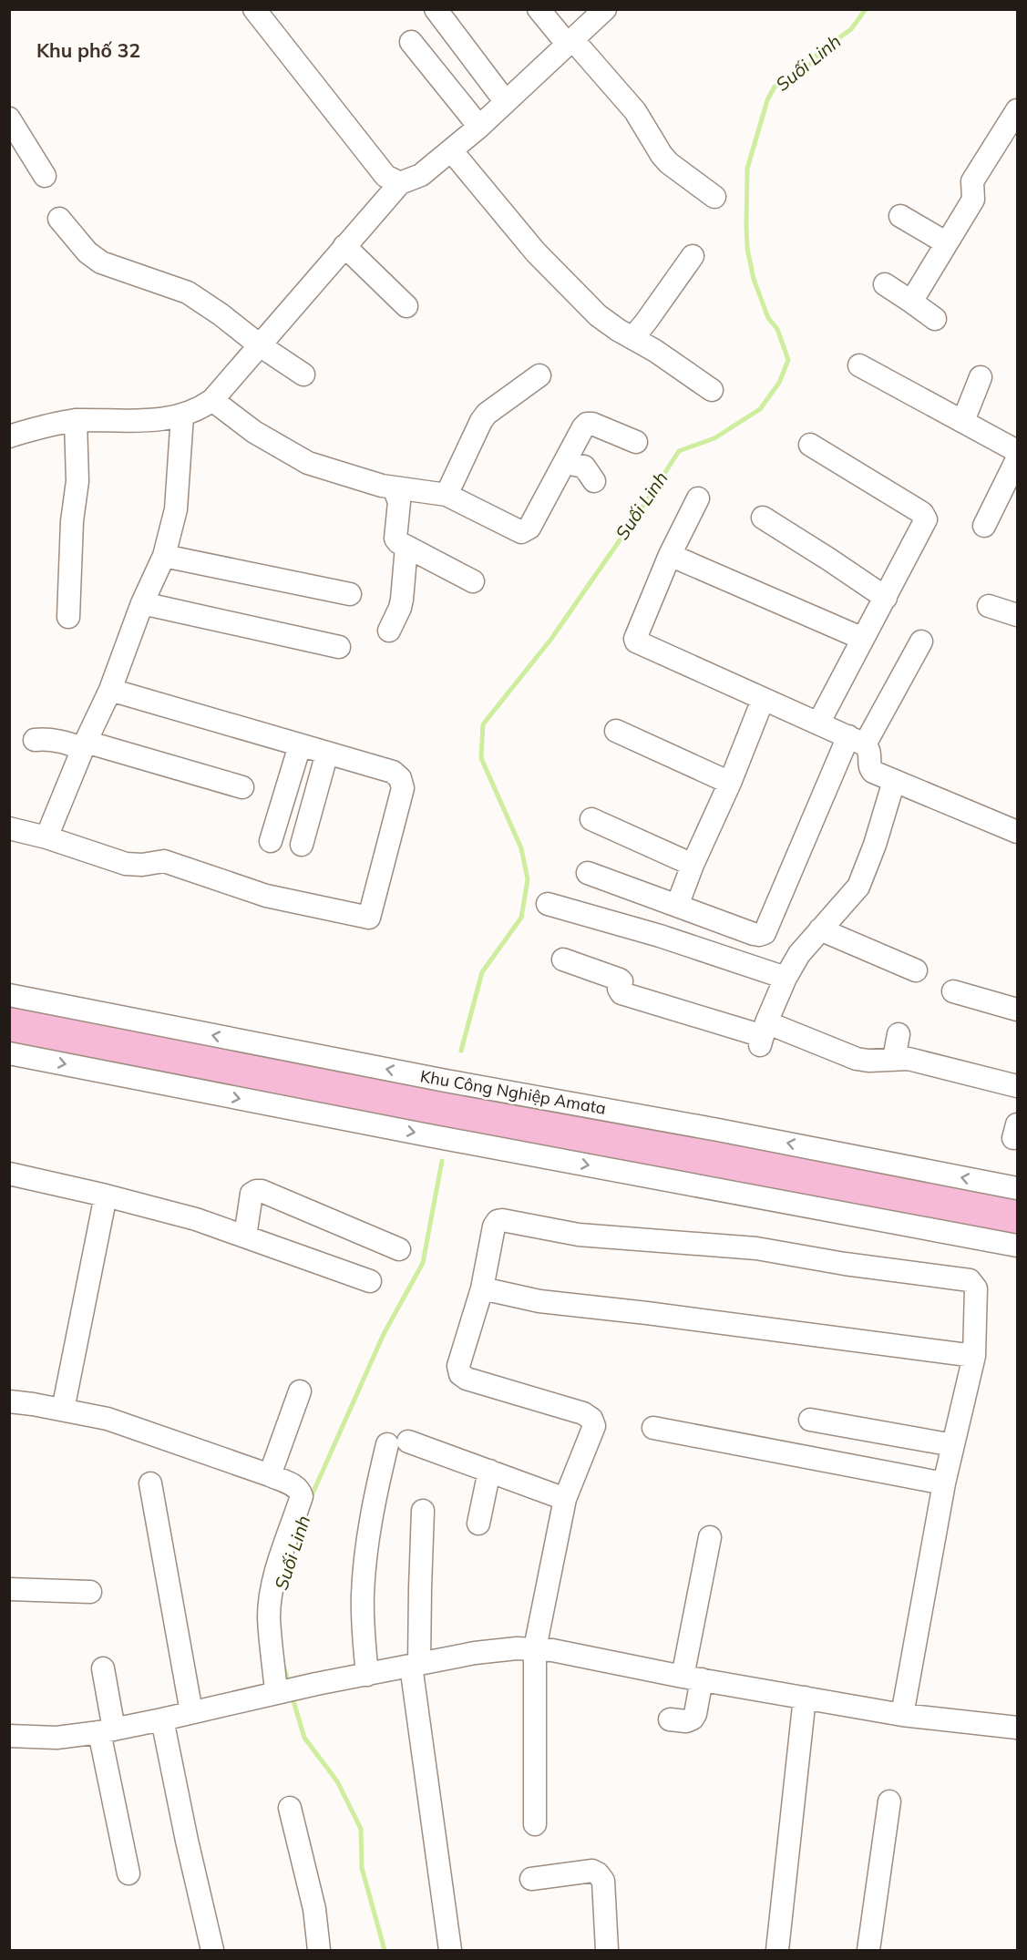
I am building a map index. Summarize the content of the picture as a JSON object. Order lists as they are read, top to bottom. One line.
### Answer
{"streets":{"street":["Khu Công Nghiệp Amata"]},"districts":["Khu phố 32"],"water":["Suối Linh"]}
